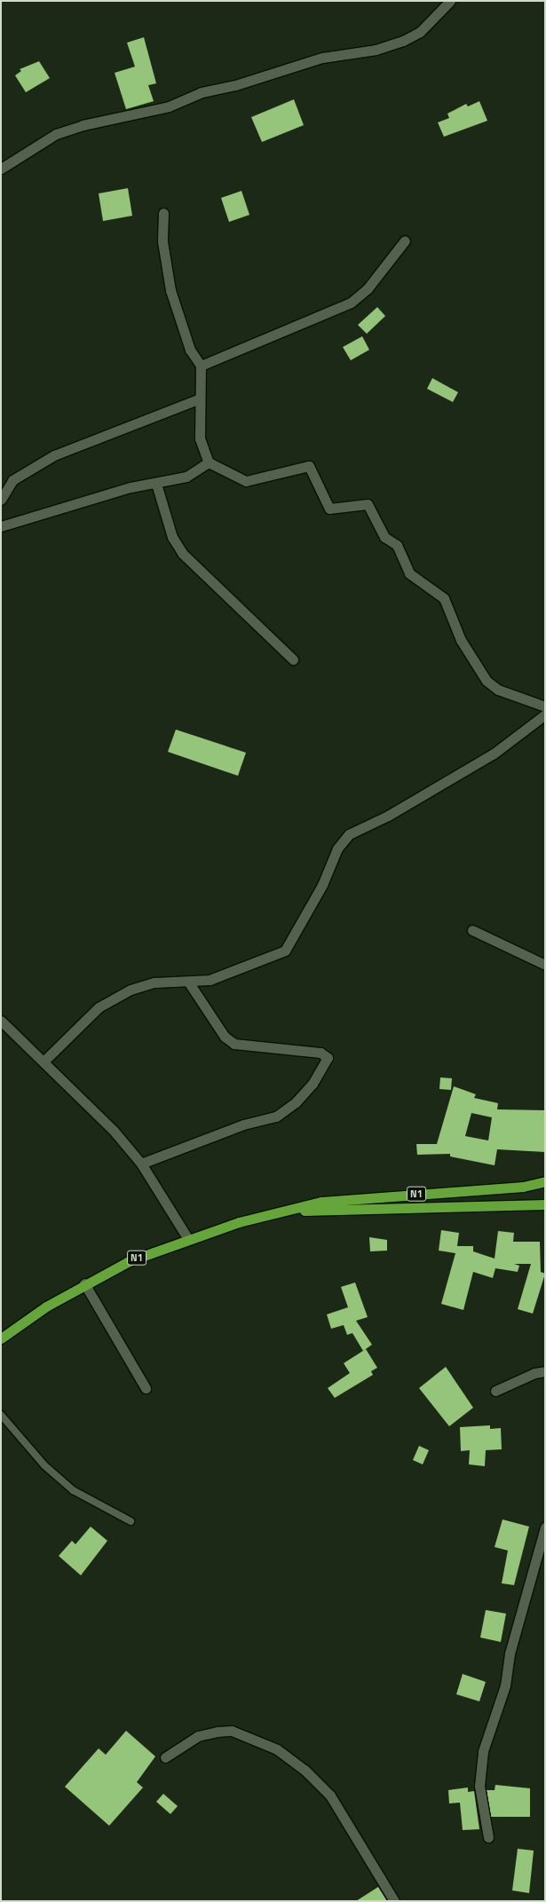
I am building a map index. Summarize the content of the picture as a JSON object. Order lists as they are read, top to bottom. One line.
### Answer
{"streets":{"highway":["N1"]}}
